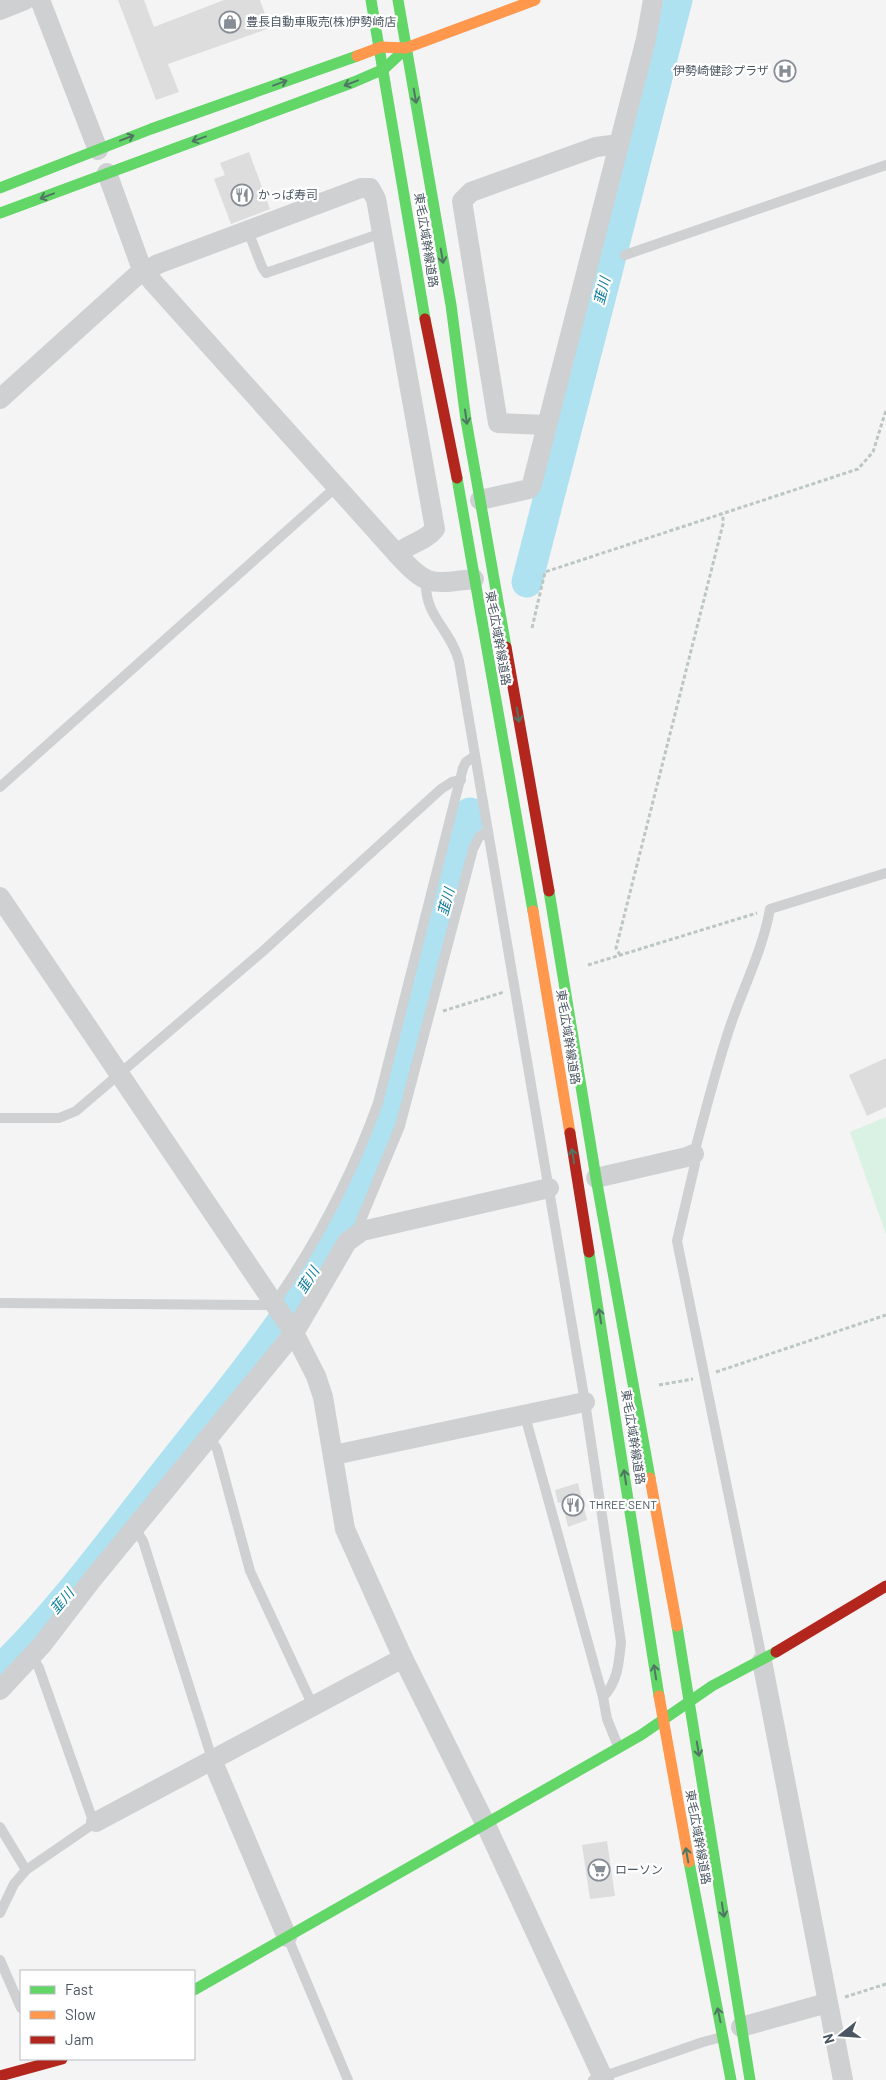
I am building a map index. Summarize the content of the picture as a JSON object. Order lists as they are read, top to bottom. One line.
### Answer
{"streets":{"main road":["東毛広域幹線道路"]},"water":["韮川"],"places":{"shop":["豊長自動車販売(株)伊勢崎店"],"hospital":["伊勢崎健診プラザ"],"restaurant":["かっぱ寿司","THREE SENT"],"supermarket":["ローソン"]},"legend":["Fast","Slow","Jam"],"north":"left"}
